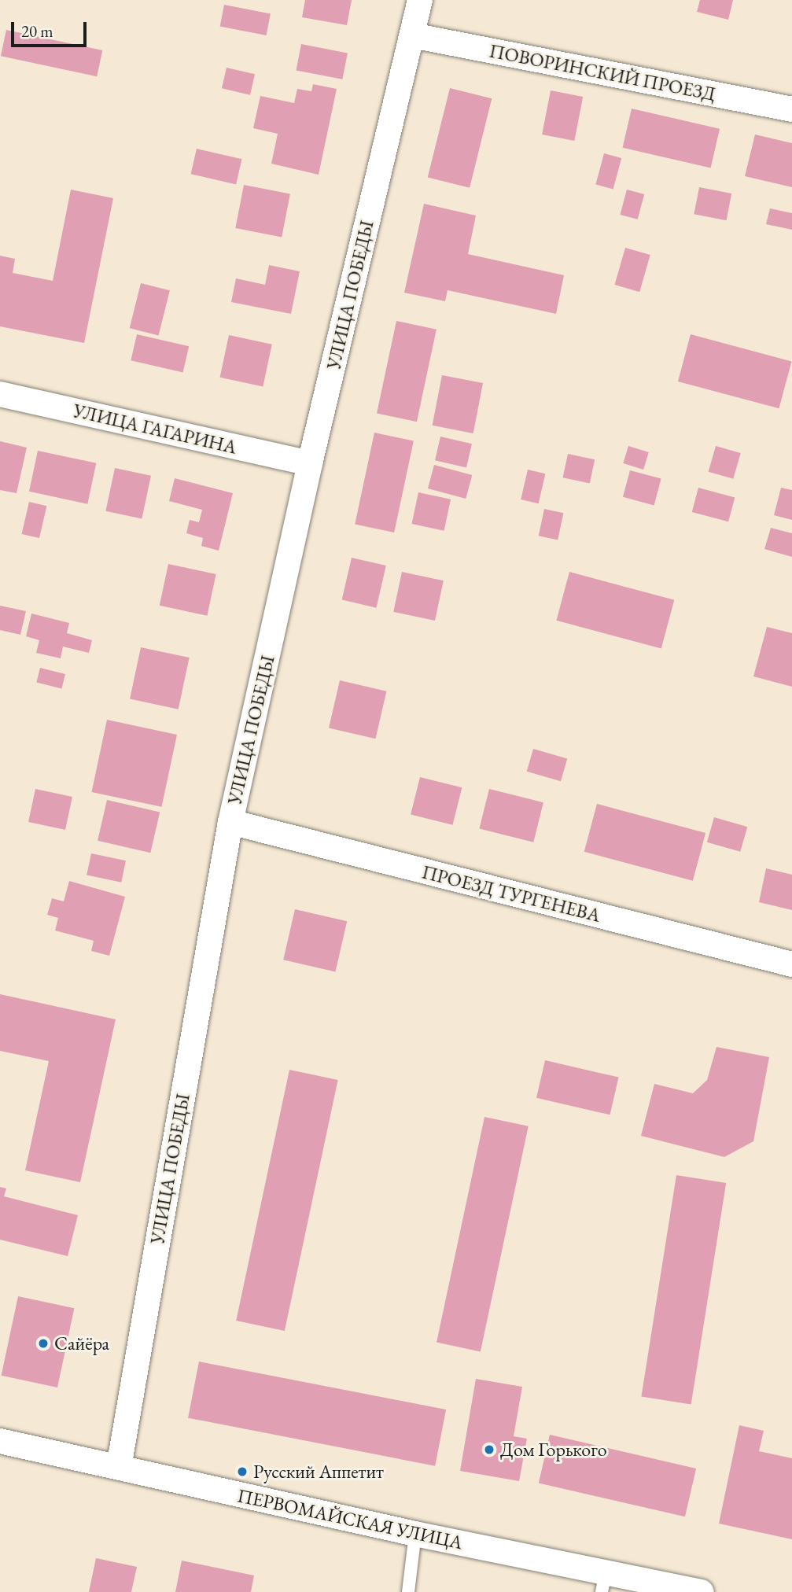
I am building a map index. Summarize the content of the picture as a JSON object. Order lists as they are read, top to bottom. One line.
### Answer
{"streets":{"street":["ПОВОРИНСКИЙ ПРОЕЗД","УЛИЦА ПОБЕДЫ","УЛИЦА ГАГАРИНА","ПРОЕЗД ТУРГЕНЕВА","ПЕРВОМАЙСКАЯ УЛИЦА"]},"crossings":[["ПОВОРИНСКИЙ ПРОЕЗД","УЛИЦА ПОБЕДЫ"],["УЛИЦА ПОБЕДЫ","УЛИЦА ГАГАРИНА"],["УЛИЦА ПОБЕДЫ","ПРОЕЗД ТУРГЕНЕВА"],["УЛИЦА ПОБЕДЫ","ПЕРВОМАЙСКАЯ УЛИЦА"]],"places":["Сайёра","Дом Горького","Русский Аппетит"],"scale_bar":"20 m"}
